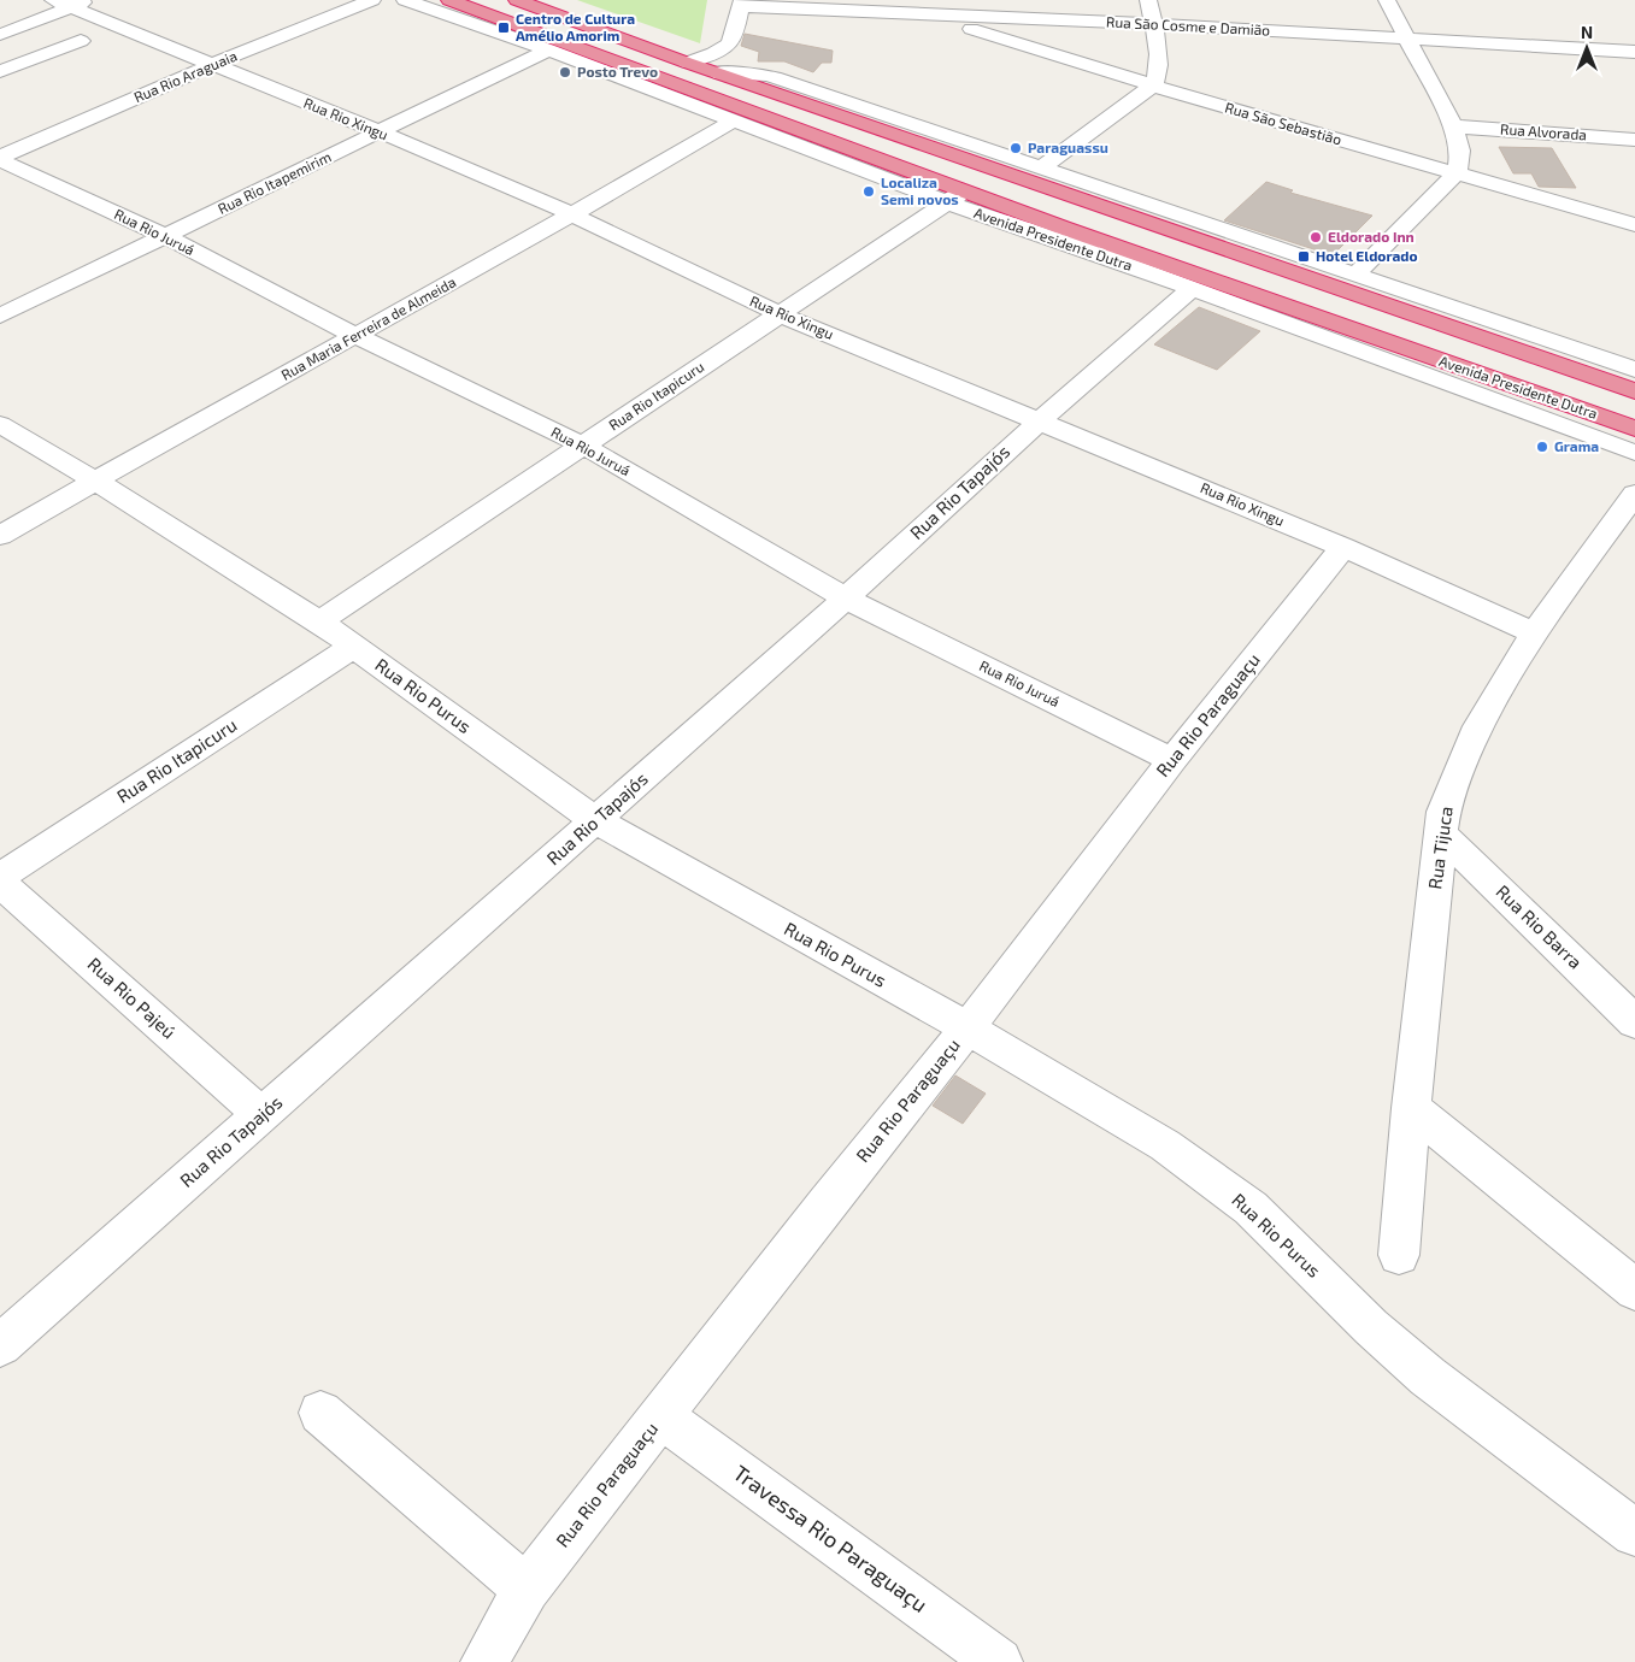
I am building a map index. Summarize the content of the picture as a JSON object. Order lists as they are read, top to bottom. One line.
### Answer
{"streets":{"highway":["Avenida Presidente Dutra"],"street":["Rua São Cosme e Damião","Rua Rio Araguaia","Rua Rio Xingu","Rua São Sebastião","Rua Alvorada","Rua Rio Itapemirim","Rua Rio Juruá","Rua Maria Ferreira de Almeida","Rua Rio Itapicuru","Rua Rio Tapajós","Rua Rio Purus","Rua Rio Paraguaçu","Rua Tijuca","Rua Rio Barra","Rua Rio Pajeú","Travessa Rio Paraguaçu"]},"crossings":[["Rua São Cosme e Damião","Rua São Sebastião"],["Rua Rio Araguaia","Rua Rio Xingu"],["Rua Rio Araguaia","Rua Rio Juruá"],["Rua Rio Xingu","Rua Rio Itapemirim"],["Rua Rio Xingu","Rua Maria Ferreira de Almeida"],["Rua Rio Xingu","Rua Rio Itapicuru"],["Rua Rio Xingu","Rua Rio Tapajós"],["Rua Rio Xingu","Rua Rio Paraguaçu"],["Rua Rio Xingu","Rua Tijuca"],["Rua Rio Itapemirim","Rua Rio Juruá"],["Rua Rio Itapemirim","Avenida Presidente Dutra"],["Rua Rio Juruá","Rua Maria Ferreira de Almeida"],["Rua Rio Juruá","Rua Rio Itapicuru"],["Rua Rio Juruá","Rua Rio Tapajós"],["Rua Rio Juruá","Rua Rio Paraguaçu"],["Avenida Presidente Dutra","Rua Maria Ferreira de Almeida"],["Avenida Presidente Dutra","Rua Rio Itapicuru"],["Avenida Presidente Dutra","Rua Rio Tapajós"],["Rua Maria Ferreira de Almeida","Rua Rio Purus"],["Rua Rio Itapicuru","Rua Rio Purus"],["Rua Rio Tapajós","Rua Rio Purus"],["Rua Rio Tapajós","Rua Rio Pajeú"],["Rua Rio Purus","Rua Rio Paraguaçu"],["Rua Rio Paraguaçu","Travessa Rio Paraguaçu"],["Rua Tijuca","Rua Rio Barra"]],"places":{"transit":["Centro de Cultura Amélio Amorim","Hotel Eldorado"],"other":["Posto Trevo","Paraguassu","Localiza Semi novos","Eldorado Inn","Grama"]},"north":"top"}
